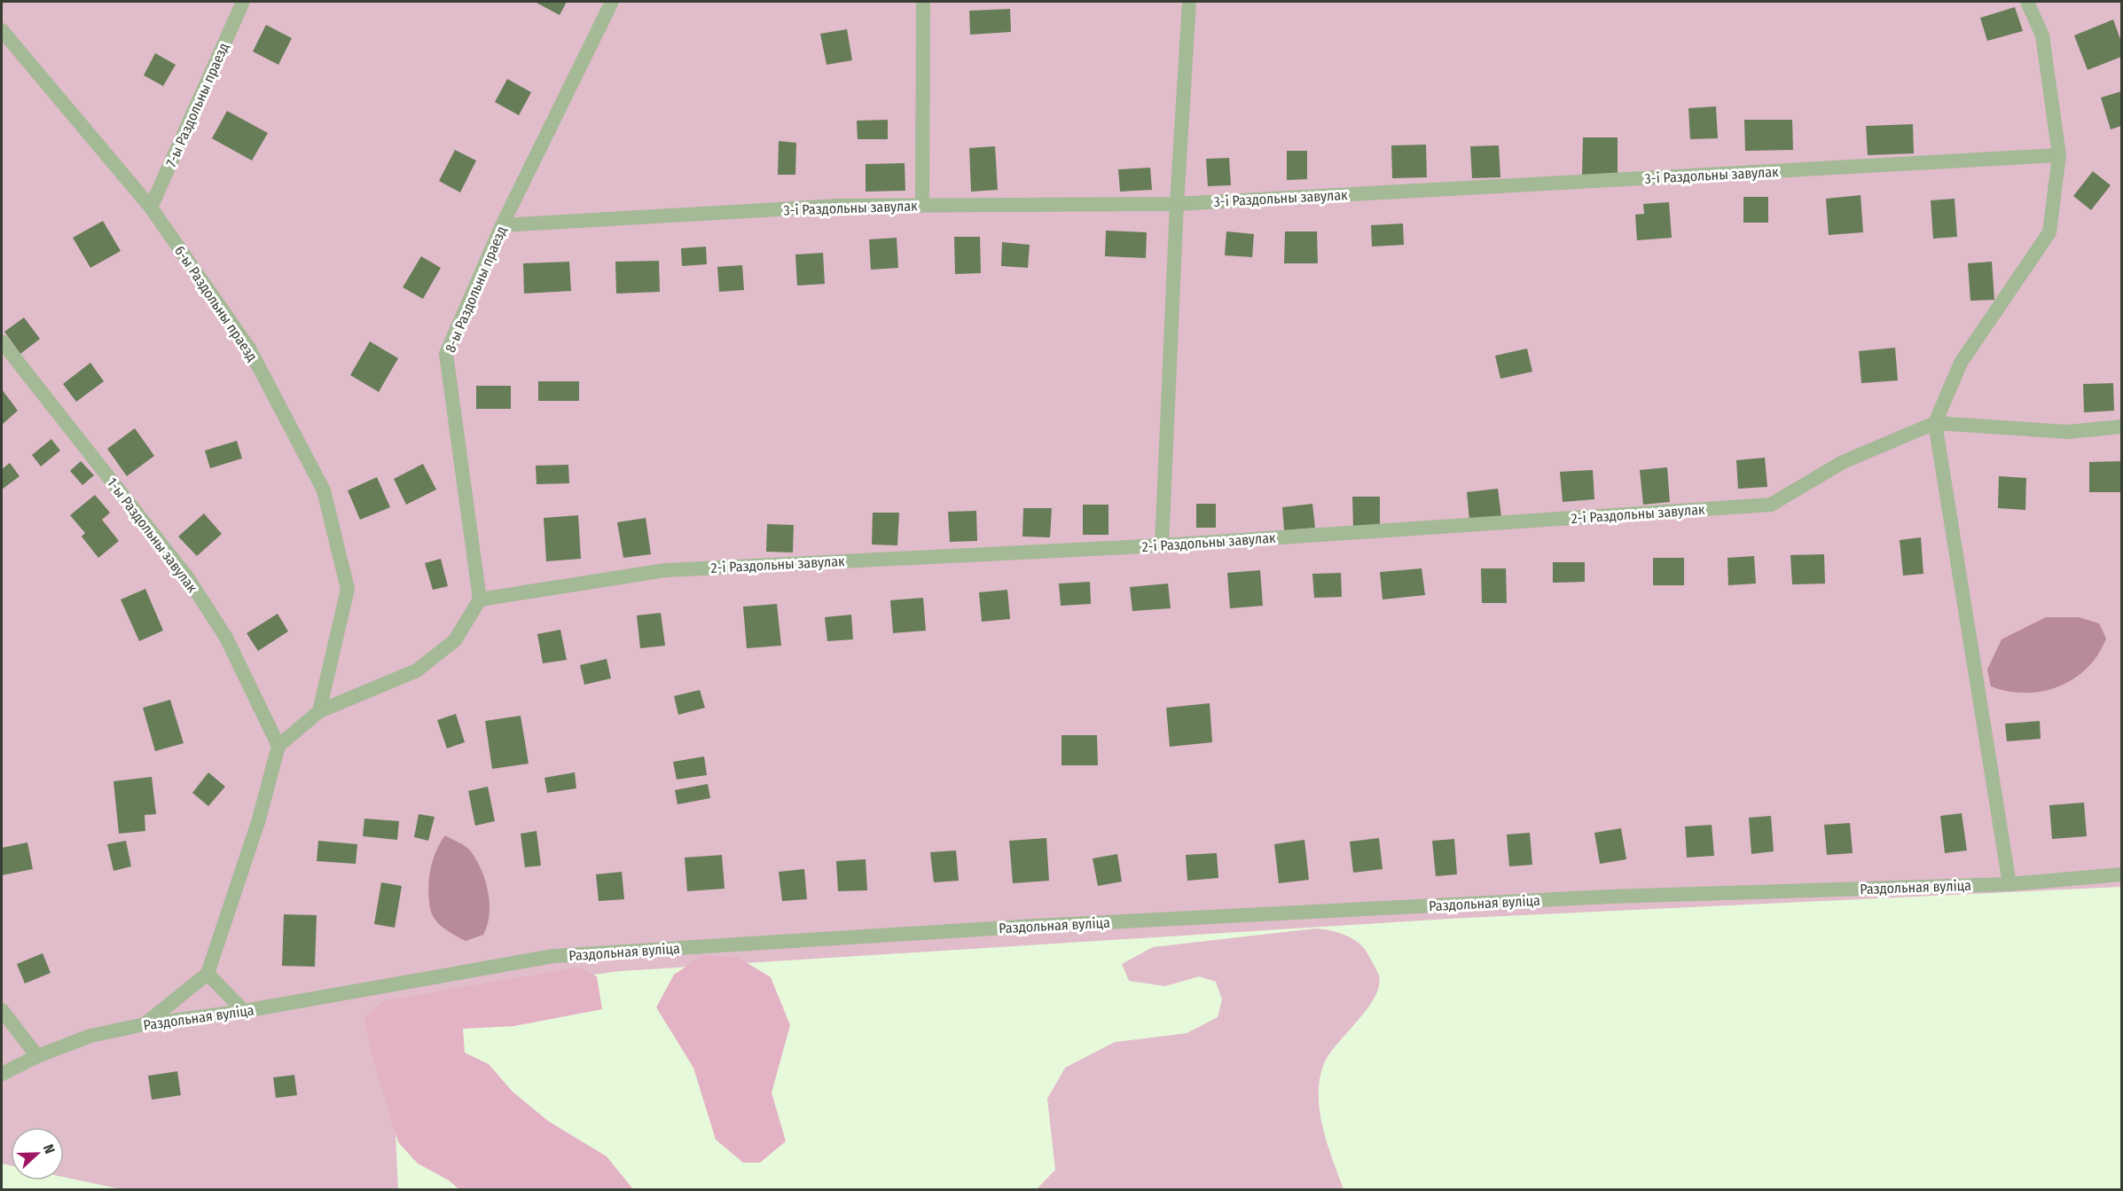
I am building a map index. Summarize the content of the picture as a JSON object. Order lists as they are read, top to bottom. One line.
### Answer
{"streets":{"street":["7-ы Раздольны праезд","3-і Раздольны завулак","8-ы Раздольны праезд","6-ы Раздольны праезд","2-і Раздольны завулак","1-ы Раздольны завулак","Раздольная вуліца"]},"crossings":[["7-ы Раздольны праезд","6-ы Раздольны праезд"],["3-і Раздольны завулак","8-ы Раздольны праезд"],["8-ы Раздольны праезд","2-і Раздольны завулак"]],"north":"right"}
